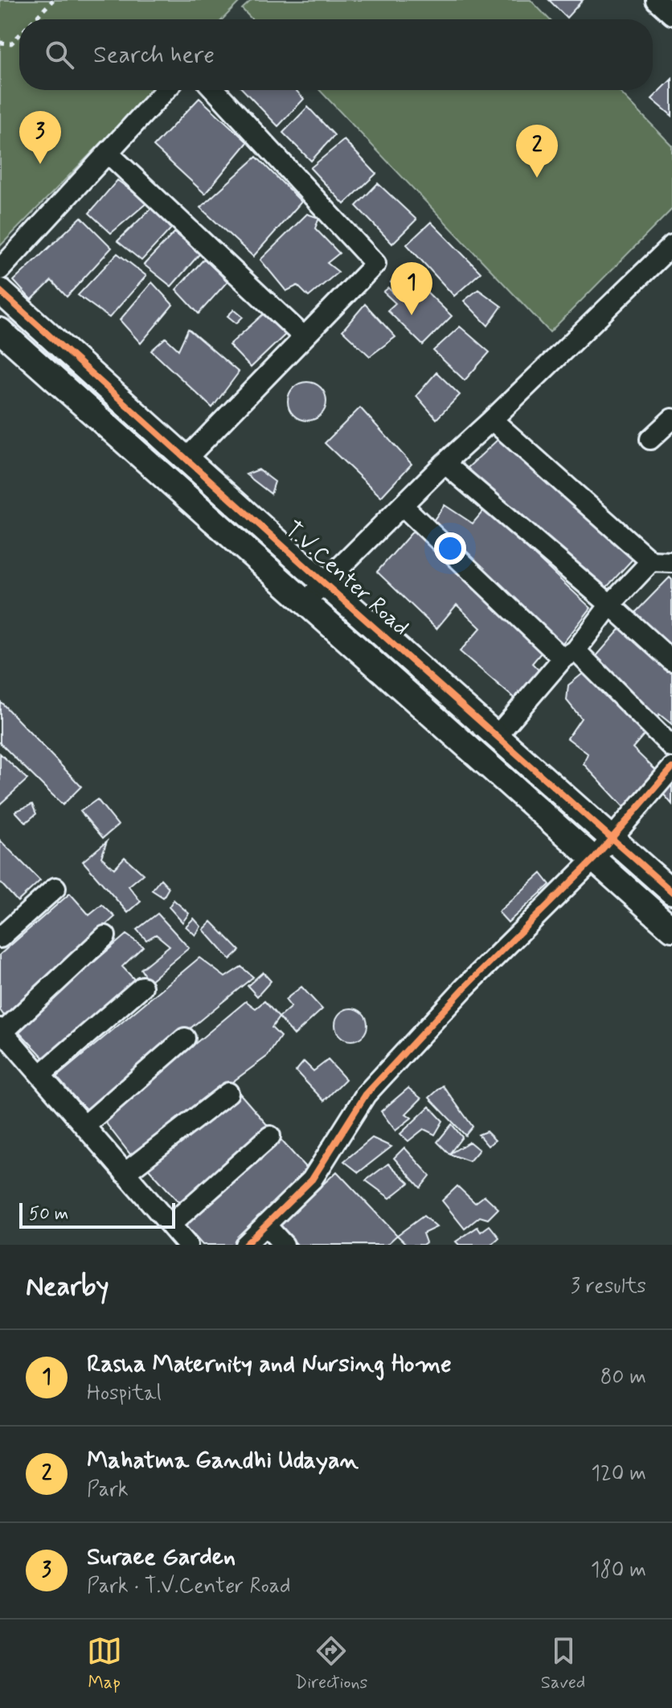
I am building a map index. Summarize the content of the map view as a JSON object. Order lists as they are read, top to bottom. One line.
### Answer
{"streets":{"street":["T.V.Center Road"]},"scale_bar":"50 m","page":{"search":"Search here","pins":["3","2","1"],"scale":"50 m","heading":["Nearby","3 results"],"list":[{"mark":"1","name":"Rasha Maternity and Nursing Home","note":"Hospital","value":"80 m"},{"mark":"2","name":"Mahatma Gandhi Udayan","note":"Park","value":"120 m"},{"mark":"3","name":"Suraee Garden","note":"Park · T.V.Center Road","value":"180 m"}],"nav":["Map","Directions","Saved"]}}
